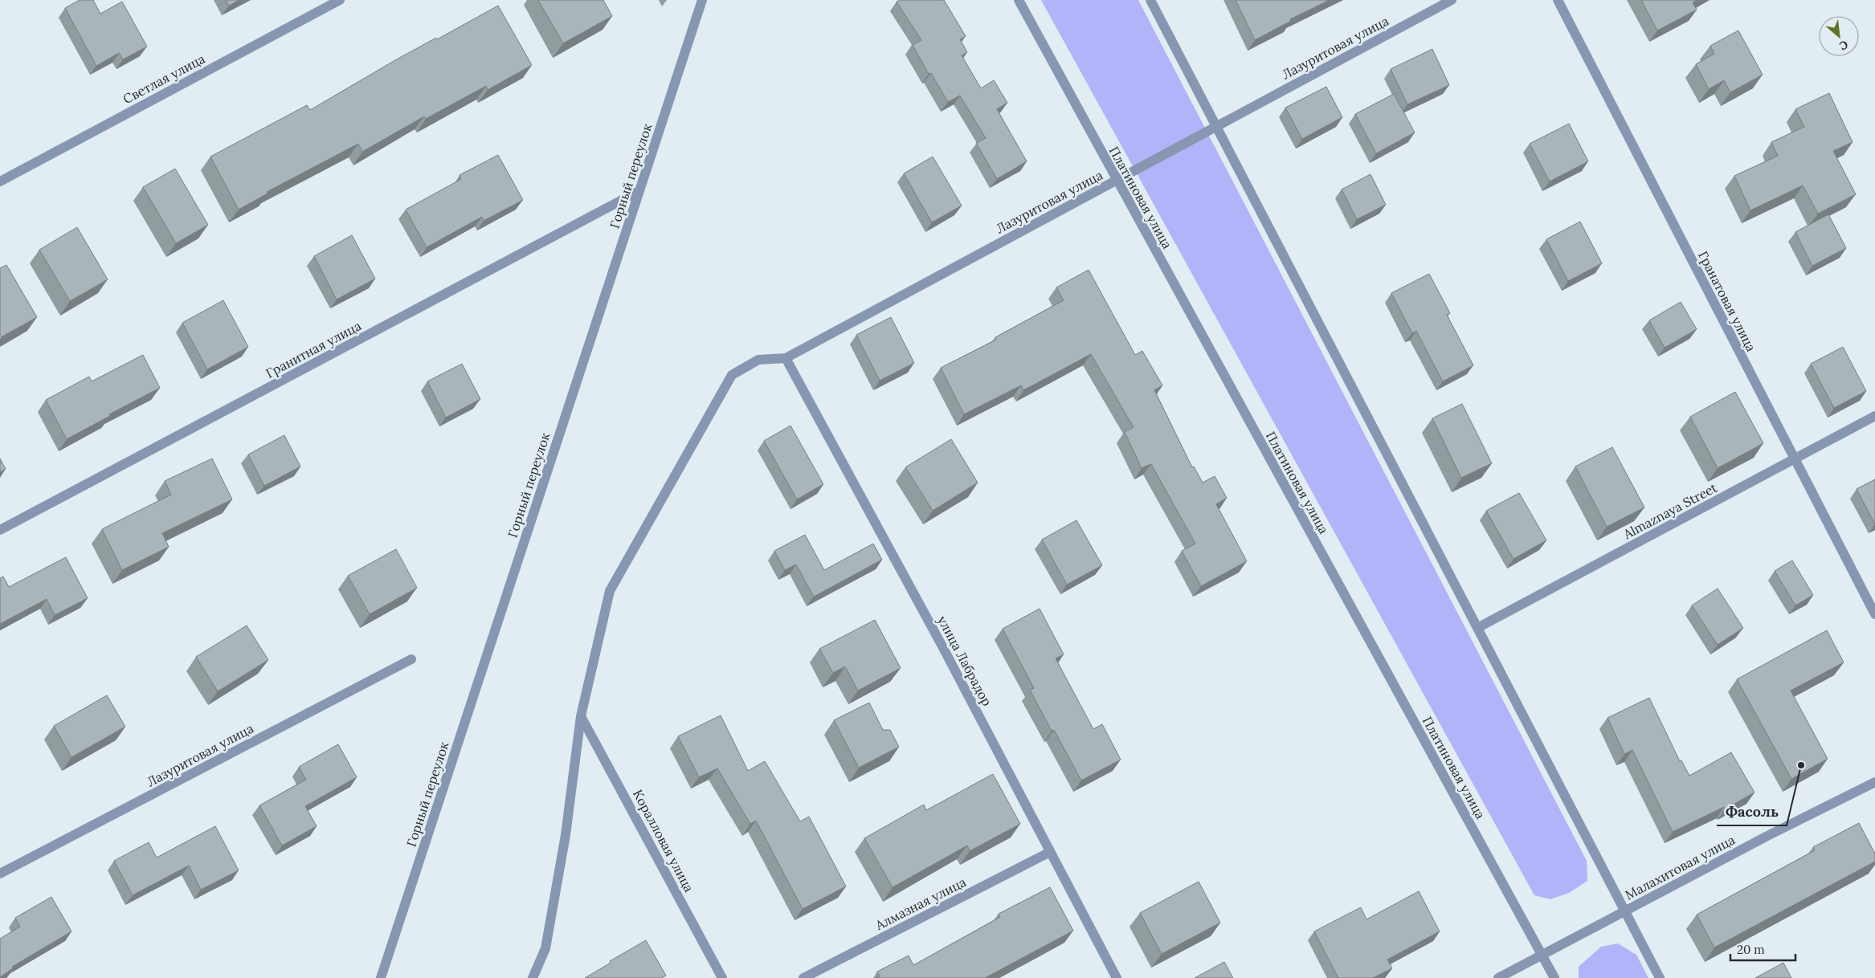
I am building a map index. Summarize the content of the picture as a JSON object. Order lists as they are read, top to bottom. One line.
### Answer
{"streets":{"street":["Лазуритовая улица","Светлая улица","Горный переулок","Платиновая улица","Гранатовая улица","Гранитная улица","Almaznaya Street","улица Лабрадор","Коралловая улица","Малахитовая улица","Алмазная улица"]},"crossings":[["Лазуритовая улица","Платиновая улица"],["Лазуритовая улица","улица Лабрадор"],["Горный переулок","Гранитная улица"],["Платиновая улица","Малахитовая улица"],["Гранатовая улица","Almaznaya Street"],["улица Лабрадор","Алмазная улица"]],"places":["Фасоль"],"scale_bar":"20 m","north":"bottom right"}
